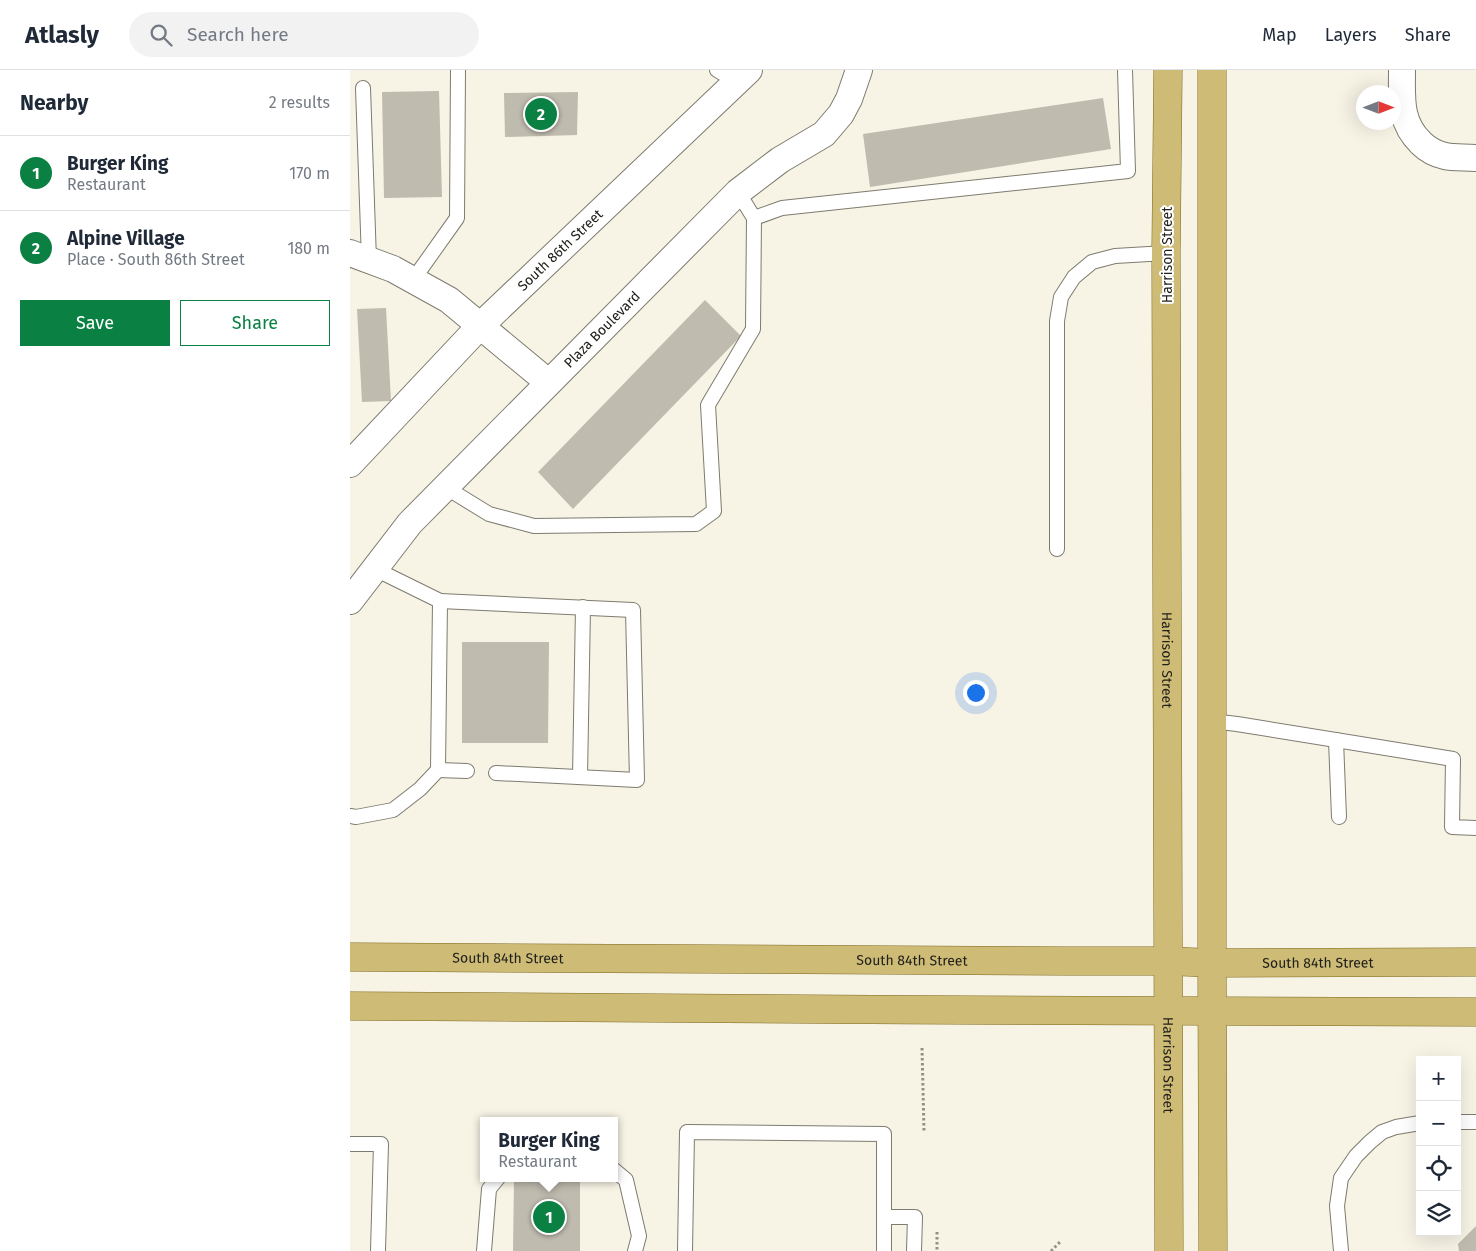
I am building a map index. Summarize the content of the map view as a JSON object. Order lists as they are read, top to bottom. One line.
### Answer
{"streets":{"main road":["Harrison Street","South 84th Street"],"street":["South 86th Street","Plaza Boulevard"]},"crossings":[["Harrison Street","South 84th Street"]],"north":"right","page":{"header":"Atlasly","search":"Search here","nav":["Map","Layers","Share"],"heading":["Nearby","2 results"],"pins":["2","1"],"list":[{"mark":"1","name":"Burger King","note":"Restaurant","value":"170 m"},{"mark":"2","name":"Alpine Village","note":"Place · South 86th Street","value":"180 m"}],"buttons":["Save","Share"],"map_buttons":["+","−"],"popup":["Burger King","Restaurant"]}}
